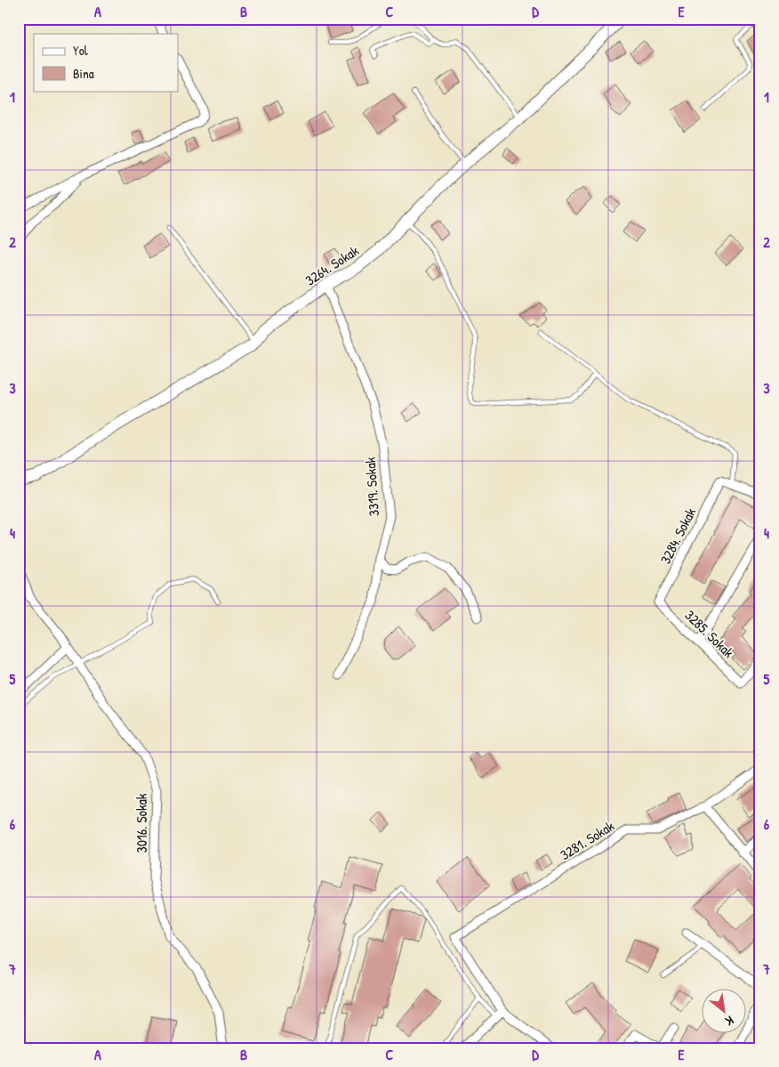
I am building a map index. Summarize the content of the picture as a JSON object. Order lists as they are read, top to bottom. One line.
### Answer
{"streets":{"street":["3264. Sokak","3319. Sokak","3284. Sokak","3285. Sokak","3016. Sokak","3281. Sokak"]},"crossings":[["3264. Sokak","3319. Sokak"],["3284. Sokak","3285. Sokak"]],"legend":["Yol","Bina"],"north":"bottom right","grid":{"columns":["A","B","C","D","E"],"rows":["1","2","3","4","5","6","7"]}}
